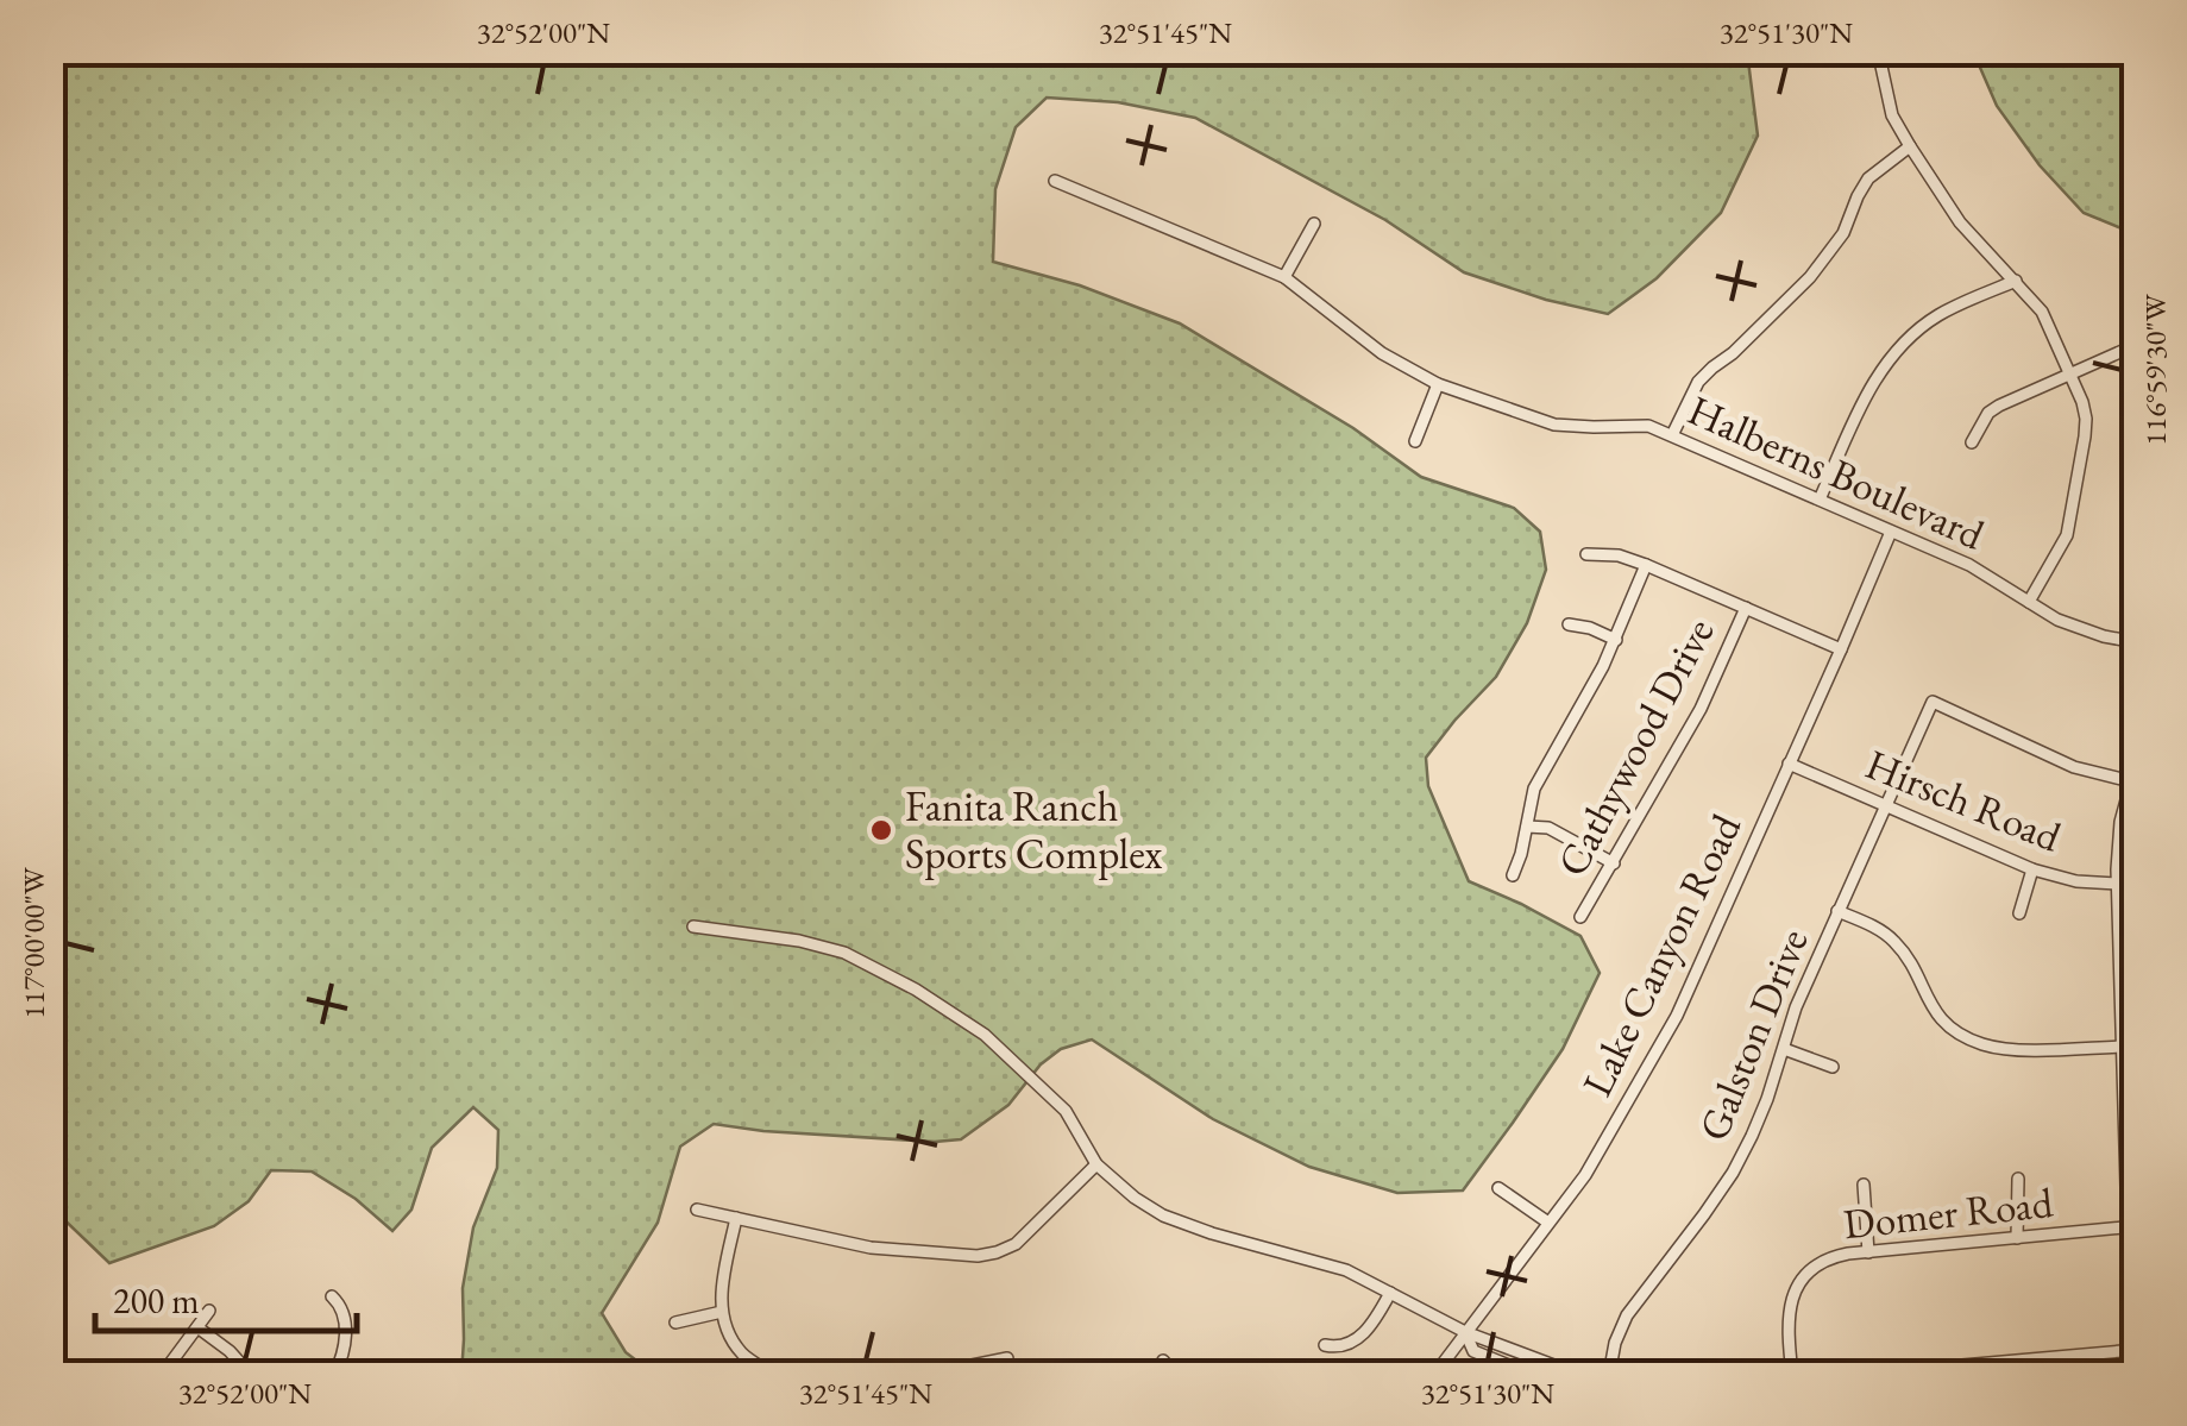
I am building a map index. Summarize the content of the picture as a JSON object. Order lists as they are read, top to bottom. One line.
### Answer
{"streets":{"street":["Halberns Boulevard","Cathywood Drive","Hirsch Road","Lake Canyon Road","Galston Drive","Domer Road"]},"crossings":[["Halberns Boulevard","Lake Canyon Road"],["Hirsch Road","Lake Canyon Road"],["Hirsch Road","Galston Drive"]],"places":["Fanita Ranch Sports Complex"],"scale_bar":"200 m","coordinates":["32°52'00\"N","32°51'45\"N","32°51'30\"N","116°59'30\"W","117°00'00\"W"]}
